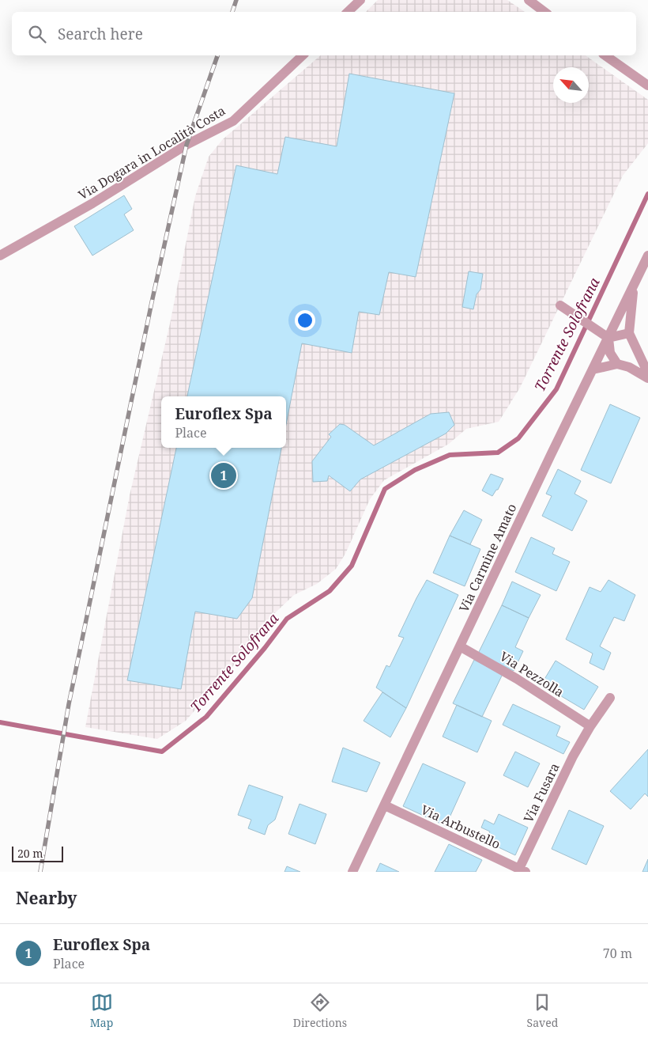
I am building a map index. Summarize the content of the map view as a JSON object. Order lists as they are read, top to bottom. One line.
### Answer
{"streets":{"street":["Via Dogara in Località Costa","Via Carmine Amato","Via Pezzolla","Via Fusara","Via Arbustello"]},"crossings":[["Via Carmine Amato","Via Pezzolla"],["Via Carmine Amato","Via Arbustello"],["Via Pezzolla","Via Fusara"],["Via Fusara","Via Arbustello"]],"water":["Torrente Solofrana"],"scale_bar":"20 m","north":"top left","page":{"search":"Search here","popup":["Euroflex Spa","Place"],"pins":"1","scale":"20 m","heading":"Nearby","list":[{"mark":"1","name":"Euroflex Spa","note":"Place","value":"70 m"}],"nav":["Map","Directions","Saved"]}}
